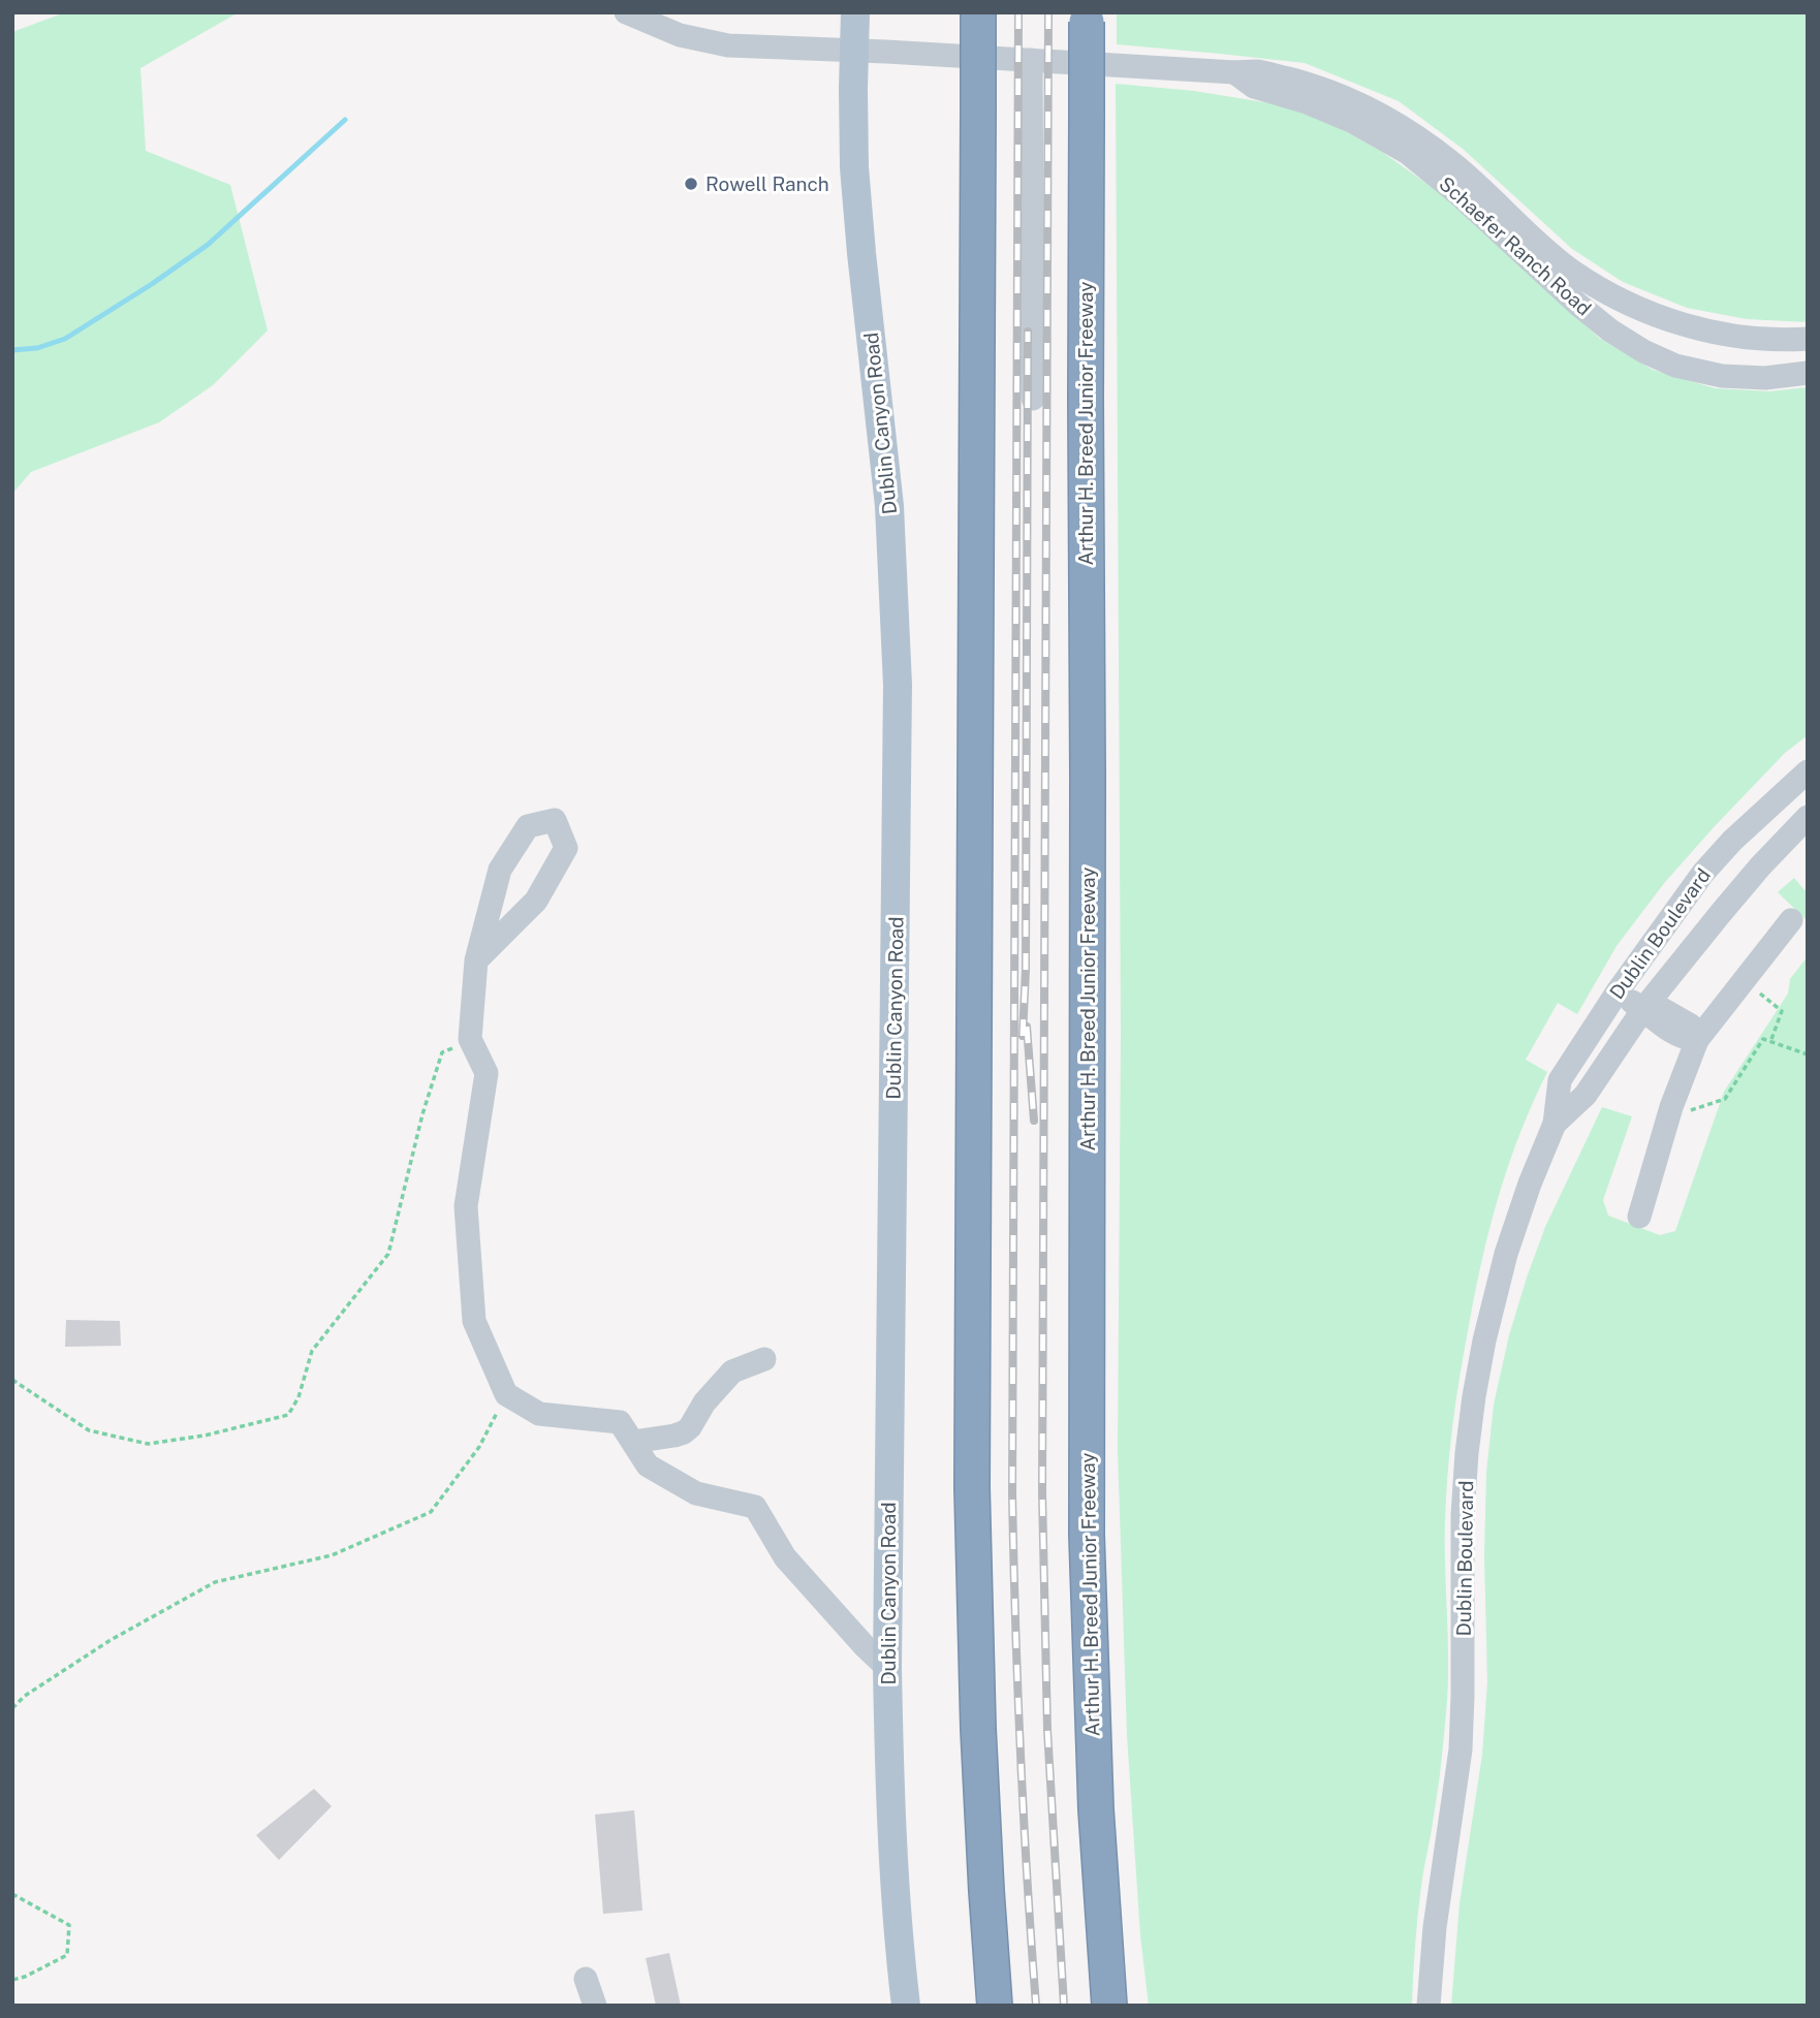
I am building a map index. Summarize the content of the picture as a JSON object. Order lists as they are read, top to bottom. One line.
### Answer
{"streets":{"highway":["Arthur H. Breed Junior Freeway"],"main road":["Dublin Canyon Road"],"street":["Schaefer Ranch Road","Dublin Boulevard"]},"crossings":[["Schaefer Ranch Road","Dublin Canyon Road"]],"places":["Rowell Ranch"]}
